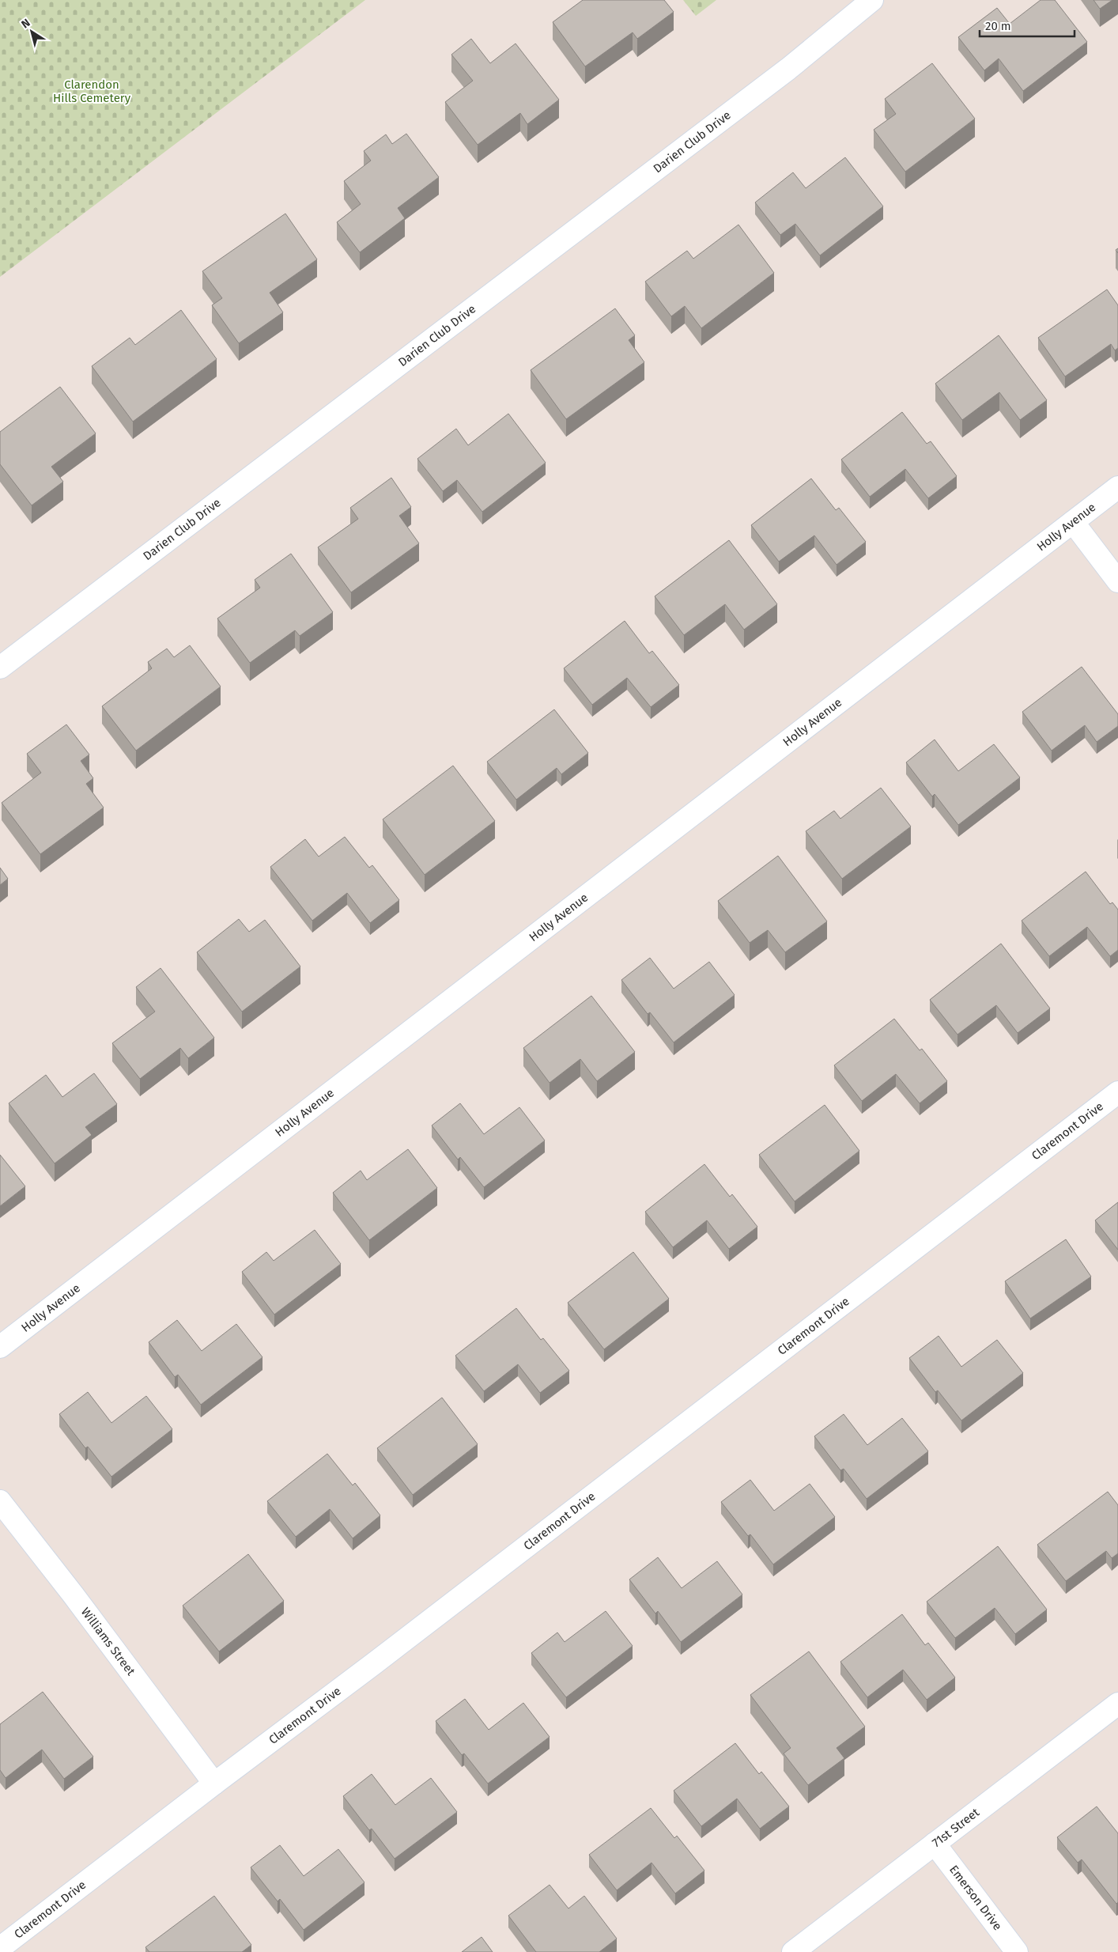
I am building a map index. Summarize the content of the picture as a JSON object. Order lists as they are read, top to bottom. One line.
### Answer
{"streets":{"street":["Darien Club Drive","Holly Avenue","Claremont Drive","Williams Street","71st Street","Emerson Drive"]},"crossings":[["Claremont Drive","Williams Street"],["71st Street","Emerson Drive"]],"parks":["Clarendon Hills Cemetery"],"scale_bar":"20 m","north":"top left"}
